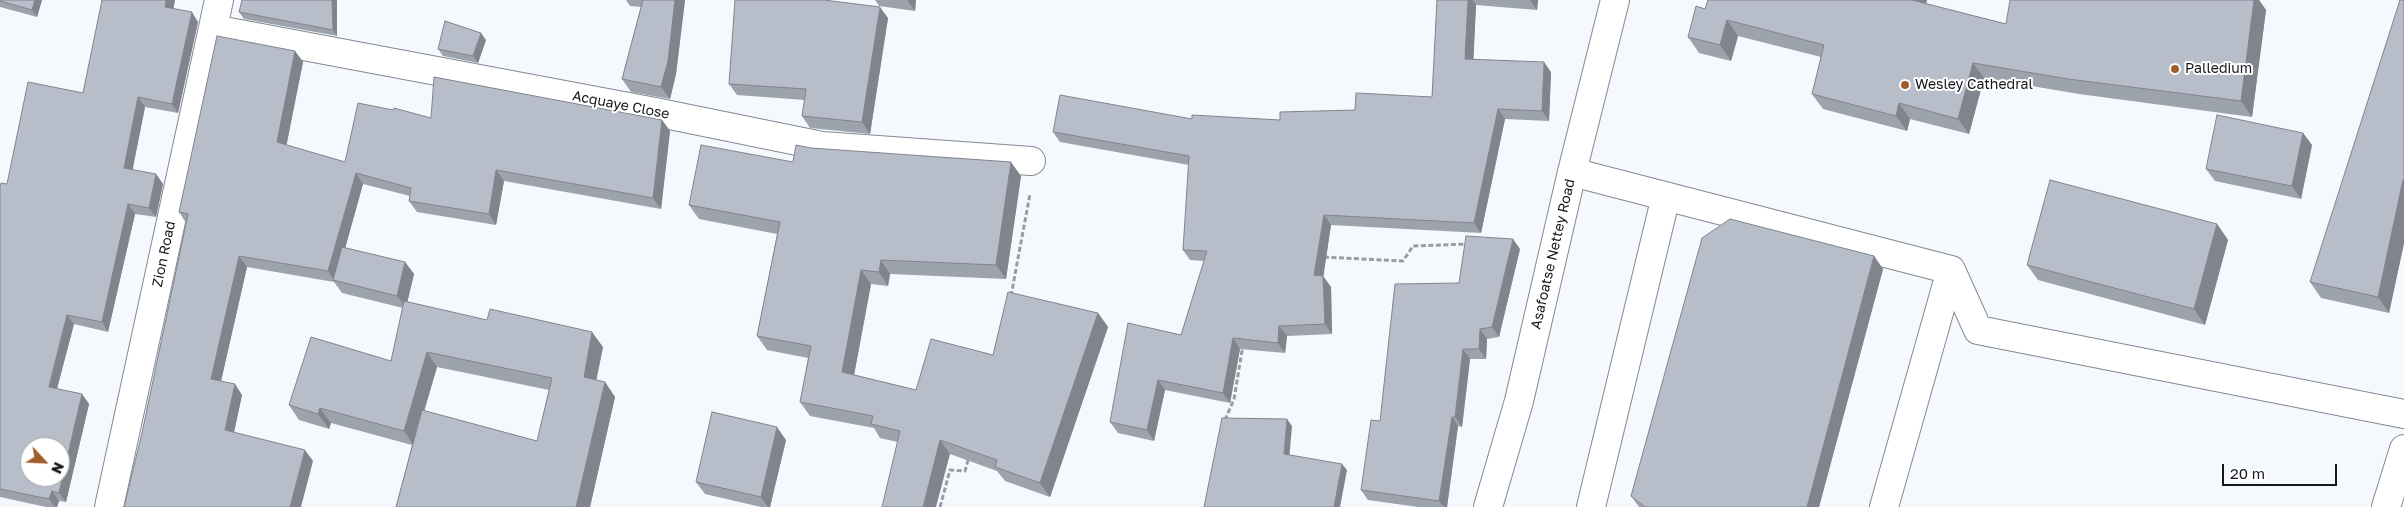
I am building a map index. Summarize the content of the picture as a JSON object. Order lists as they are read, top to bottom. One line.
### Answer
{"streets":{"street":["Acquaye Close","Zion Road","Asafoatse Nettey Road"]},"crossings":[["Acquaye Close","Zion Road"]],"places":["Palledium","Wesley Cathedral"],"scale_bar":"20 m","north":"bottom right"}
